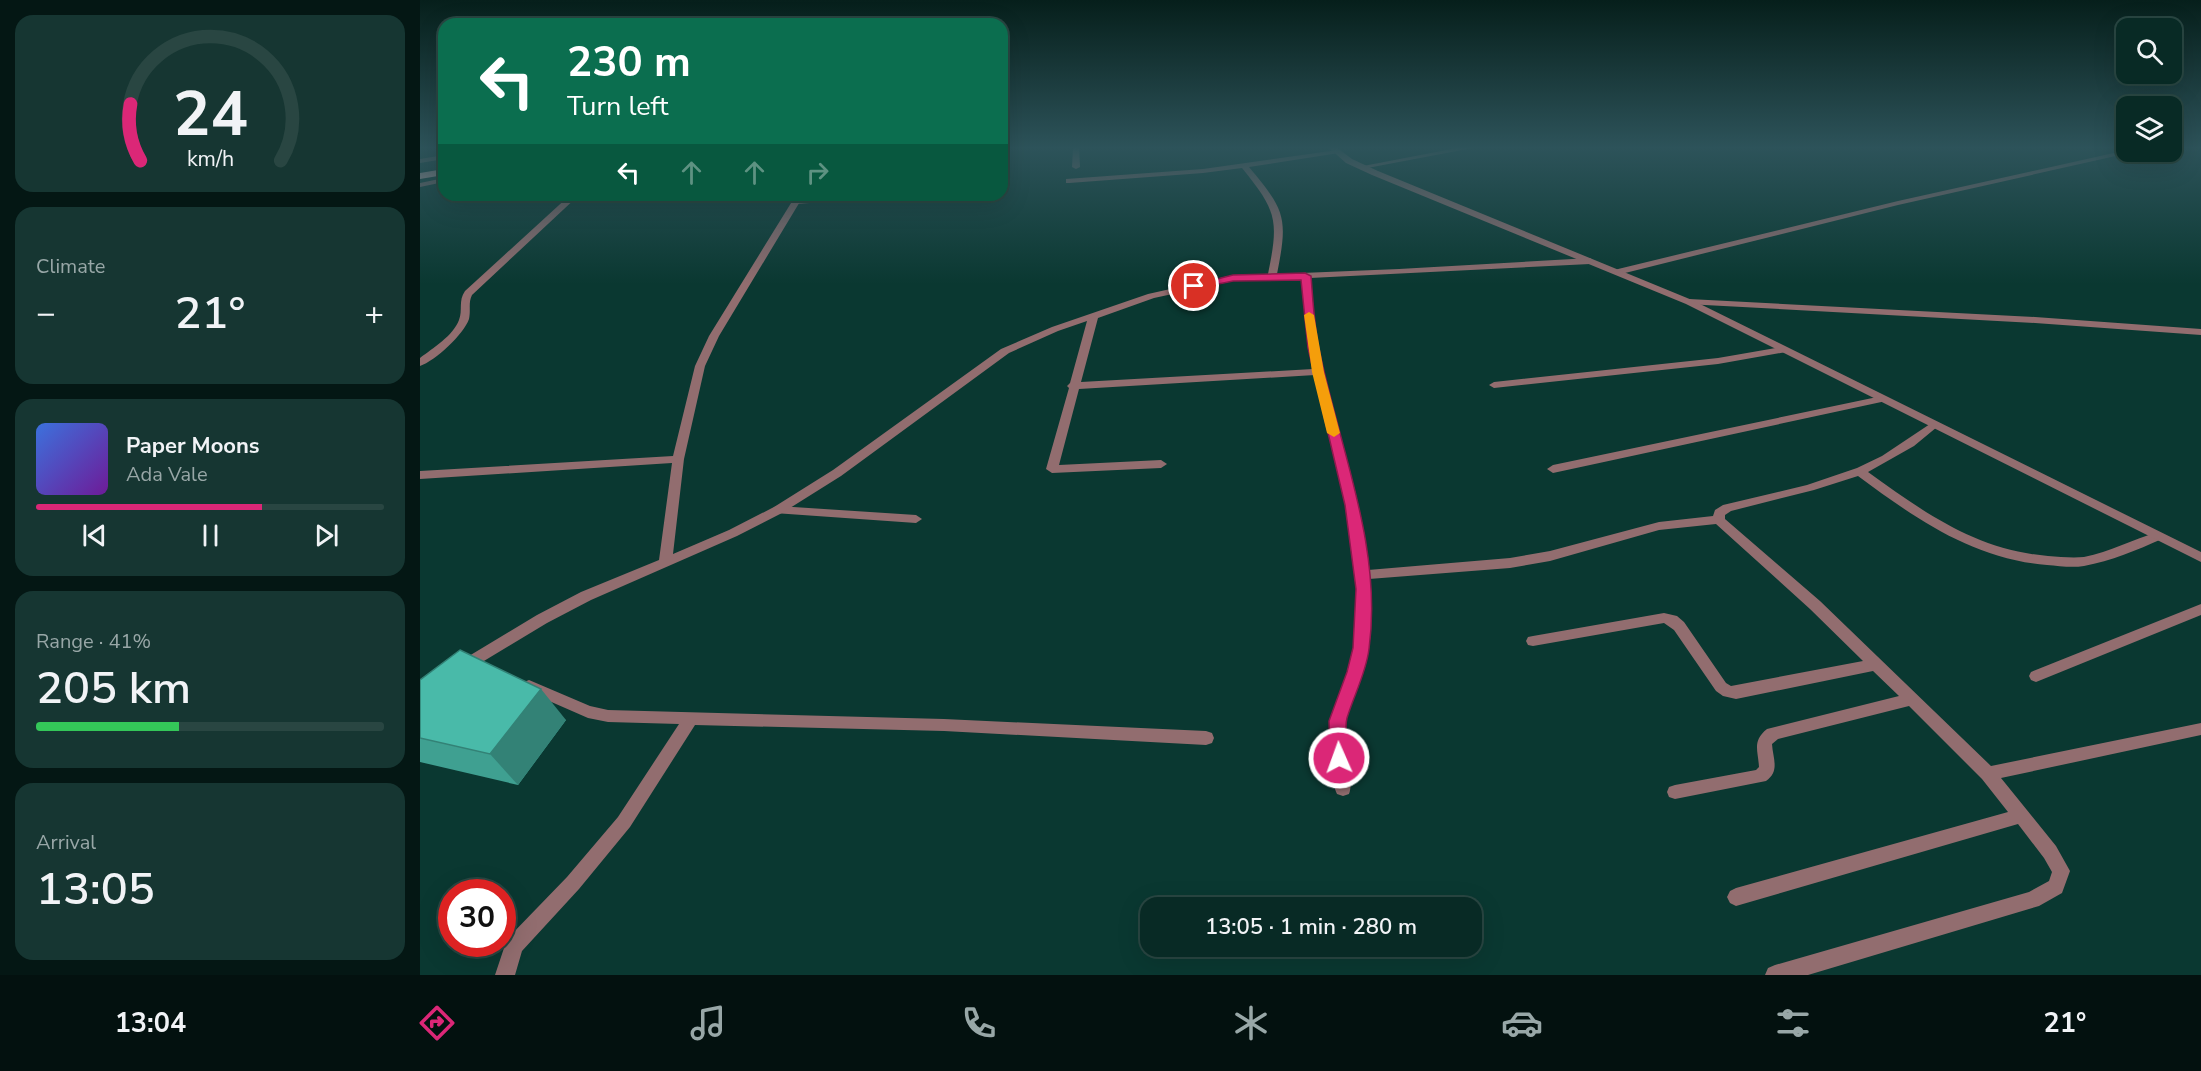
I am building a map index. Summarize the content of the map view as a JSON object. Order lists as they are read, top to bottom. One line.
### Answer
{"page":{"turn":["230 m","Turn left"],"tile":["Climate",["Range · 41%","205 km"],["Arrival","13:05"]],"heat":["−","21°","+"],"song":["Paper Moons","Ada Vale"],"limit":"30","trip":"13:05 · 1 min · 280 m","tabs":["13:04","21°"],"gauge":["24","km/h"]}}
